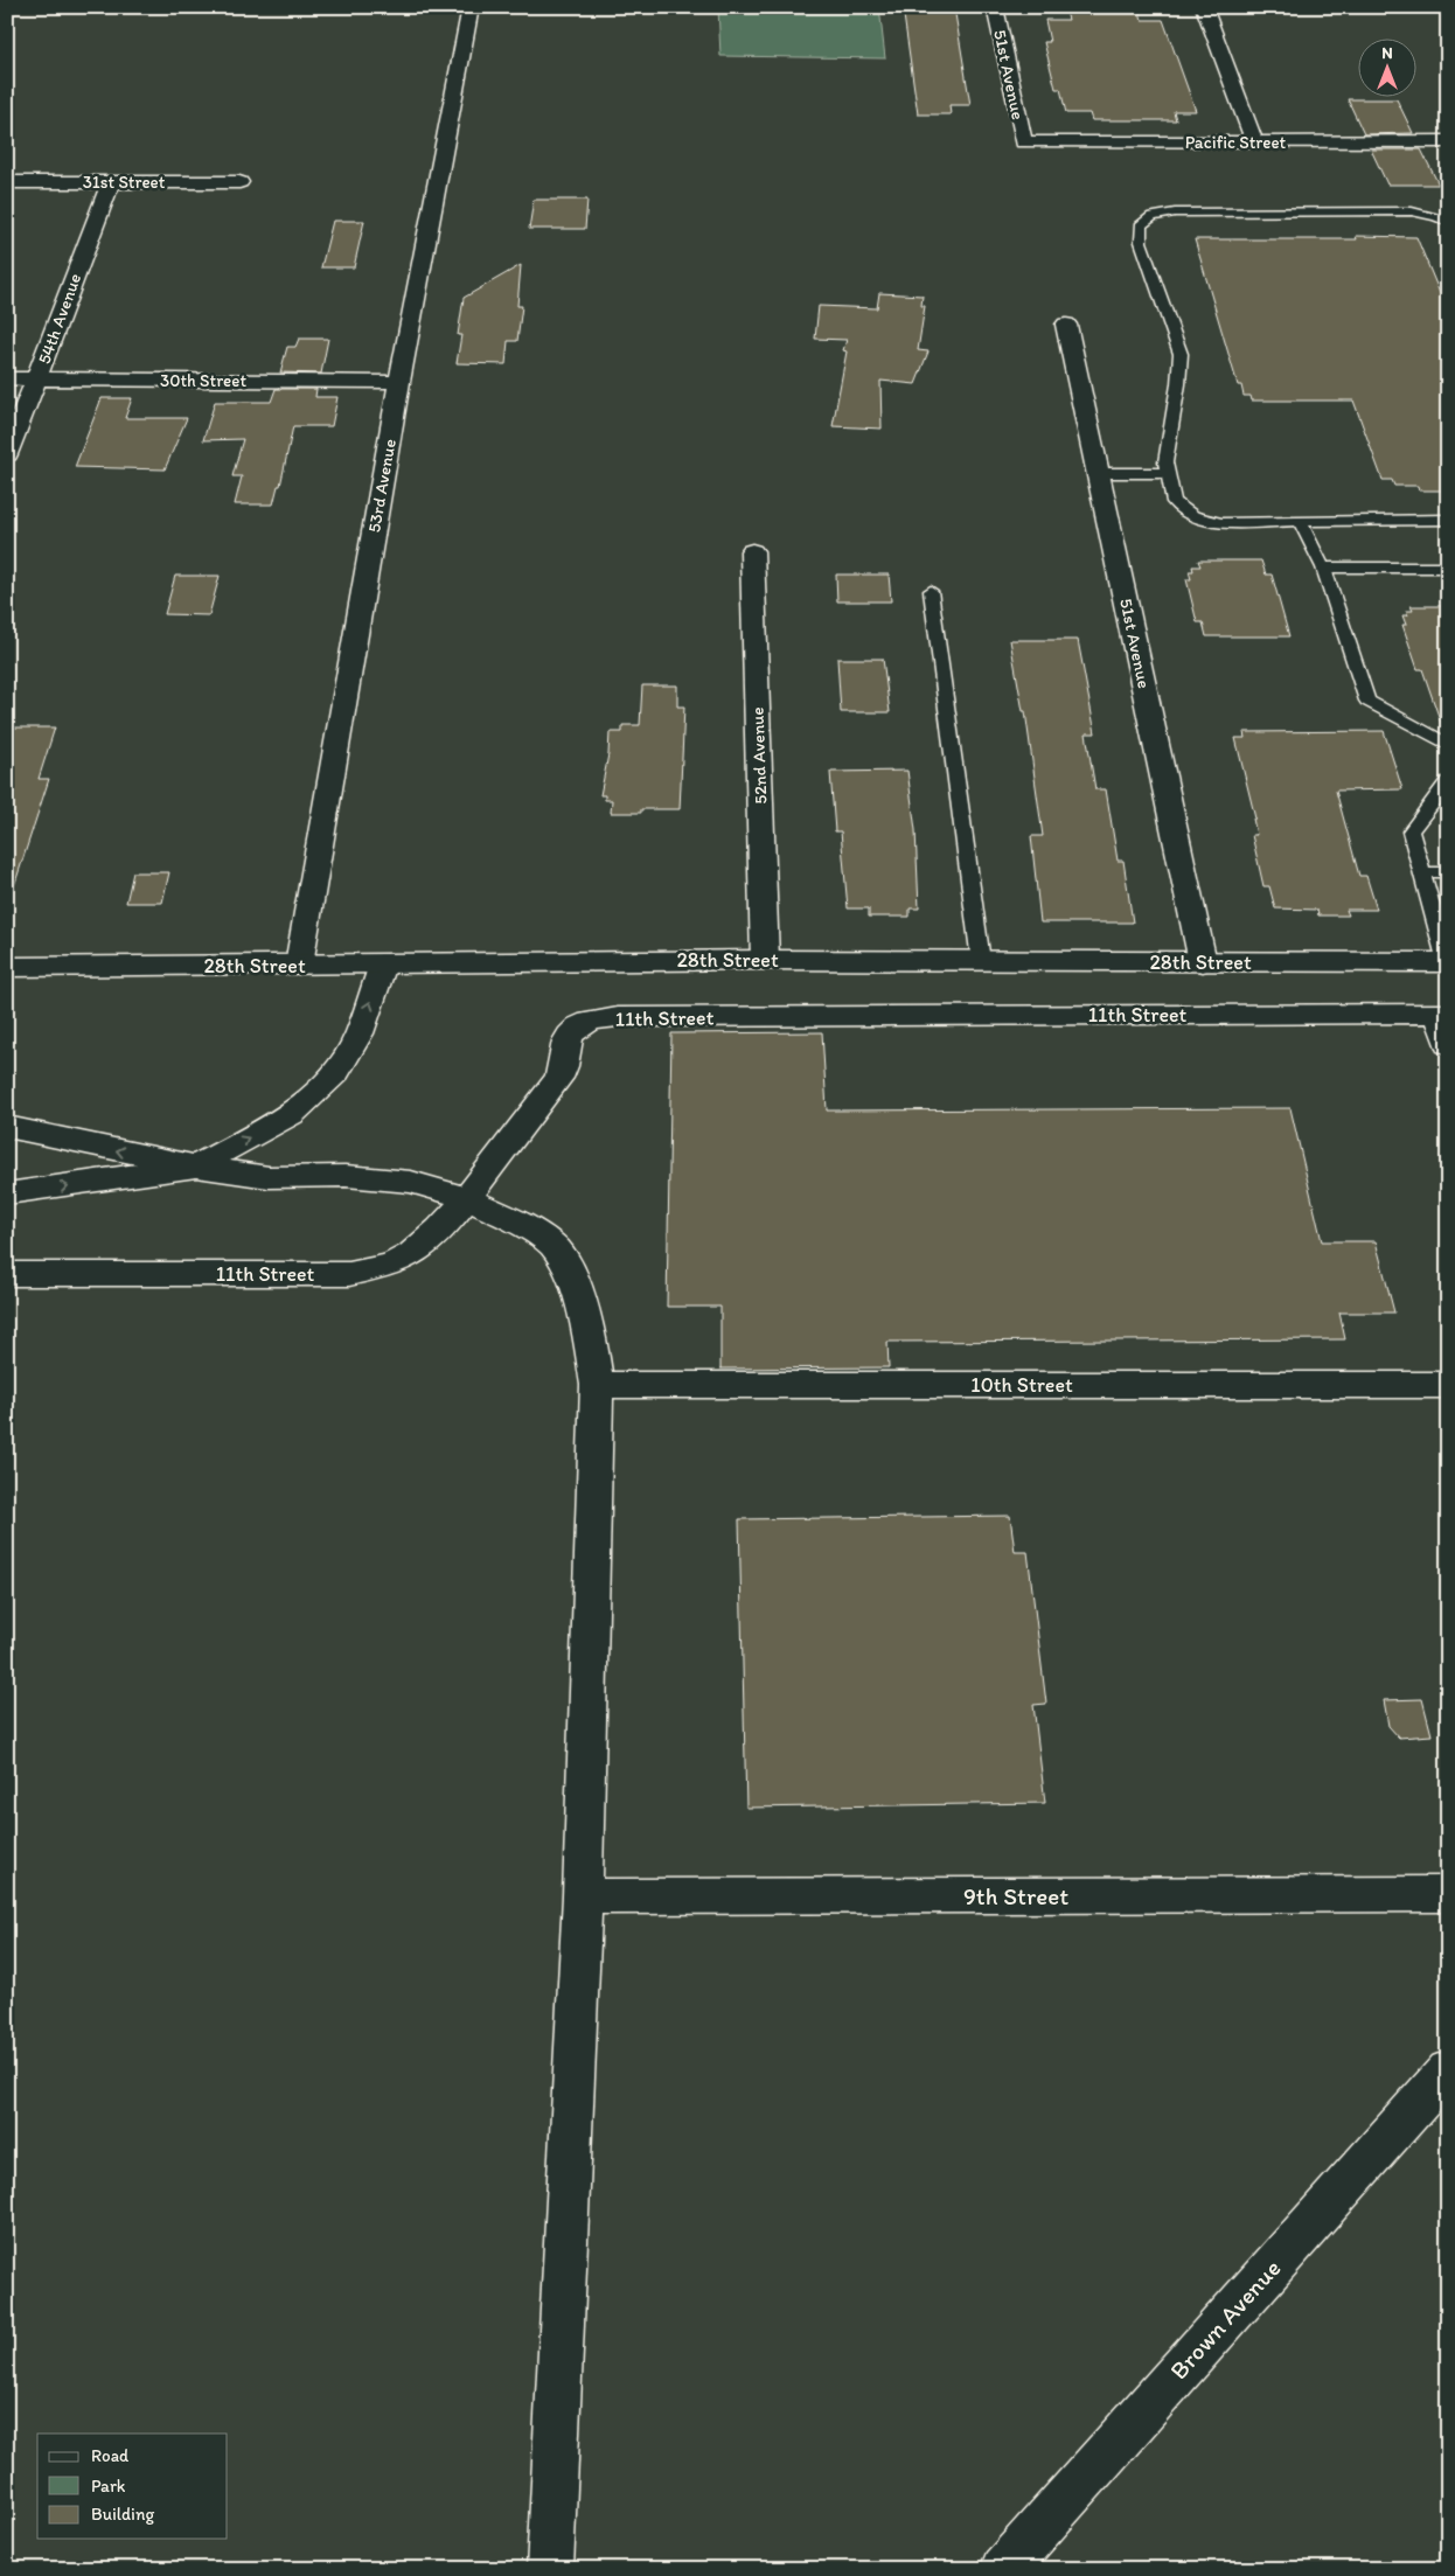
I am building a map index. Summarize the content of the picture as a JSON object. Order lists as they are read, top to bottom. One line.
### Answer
{"streets":{"street":["51st Avenue","Pacific Street","31st Street","54th Avenue","30th Street","53rd Avenue","52nd Avenue","28th Street","11th Street","10th Street","9th Street","Brown Avenue"]},"crossings":[["51st Avenue","Pacific Street"],["51st Avenue","28th Street"],["31st Street","54th Avenue"],["54th Avenue","30th Street"],["30th Street","53rd Avenue"],["53rd Avenue","28th Street"],["52nd Avenue","28th Street"]],"legend":["Road","Park","Building"],"north":"top"}
